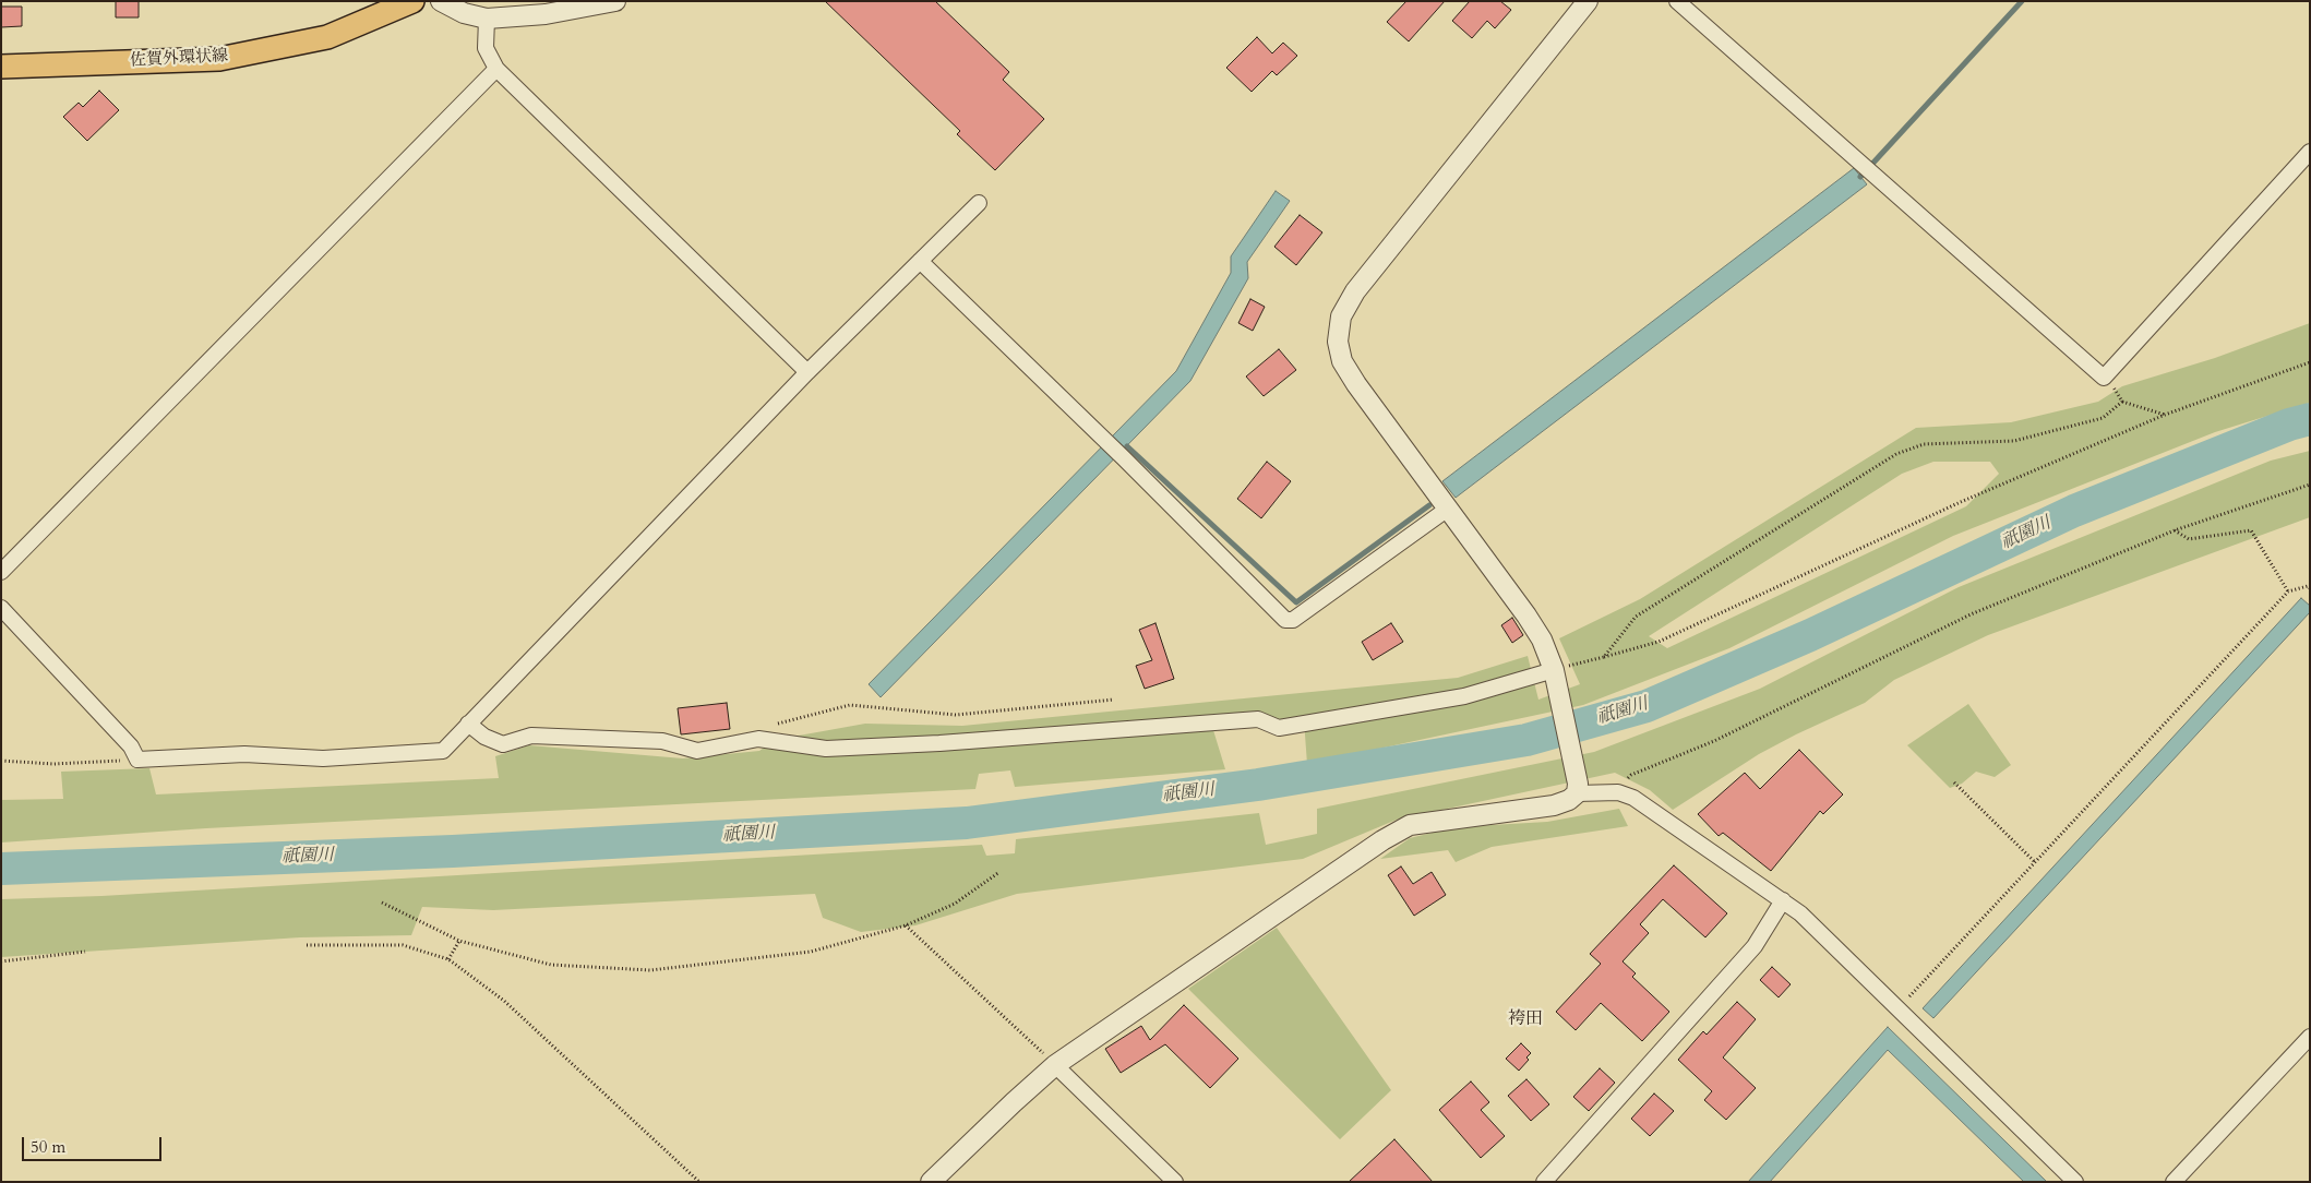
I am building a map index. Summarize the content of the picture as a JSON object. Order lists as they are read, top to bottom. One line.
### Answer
{"streets":{"main road":["佐賀外環状線"]},"districts":["袴田"],"water":["祇園川"],"scale_bar":"50 m"}
